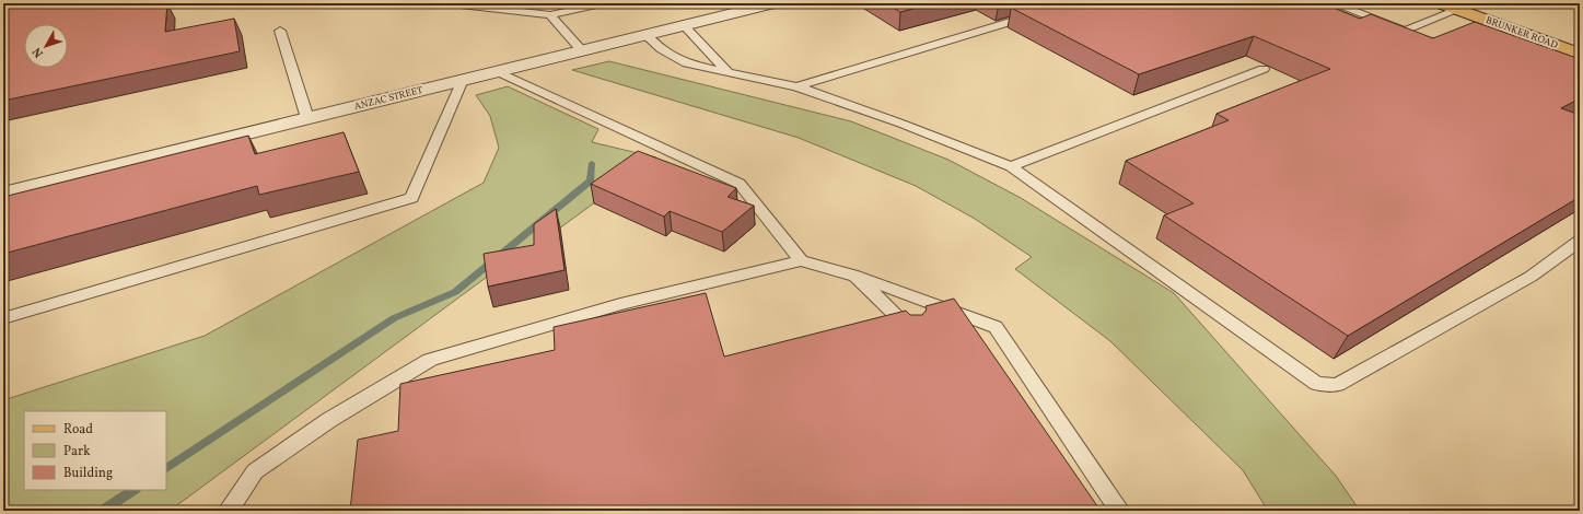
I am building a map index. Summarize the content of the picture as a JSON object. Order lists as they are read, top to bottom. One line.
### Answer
{"streets":{"main road":["BRUNKER ROAD"],"street":["ANZAC STREET"]},"legend":["Road","Park","Building"],"north":"bottom left"}
